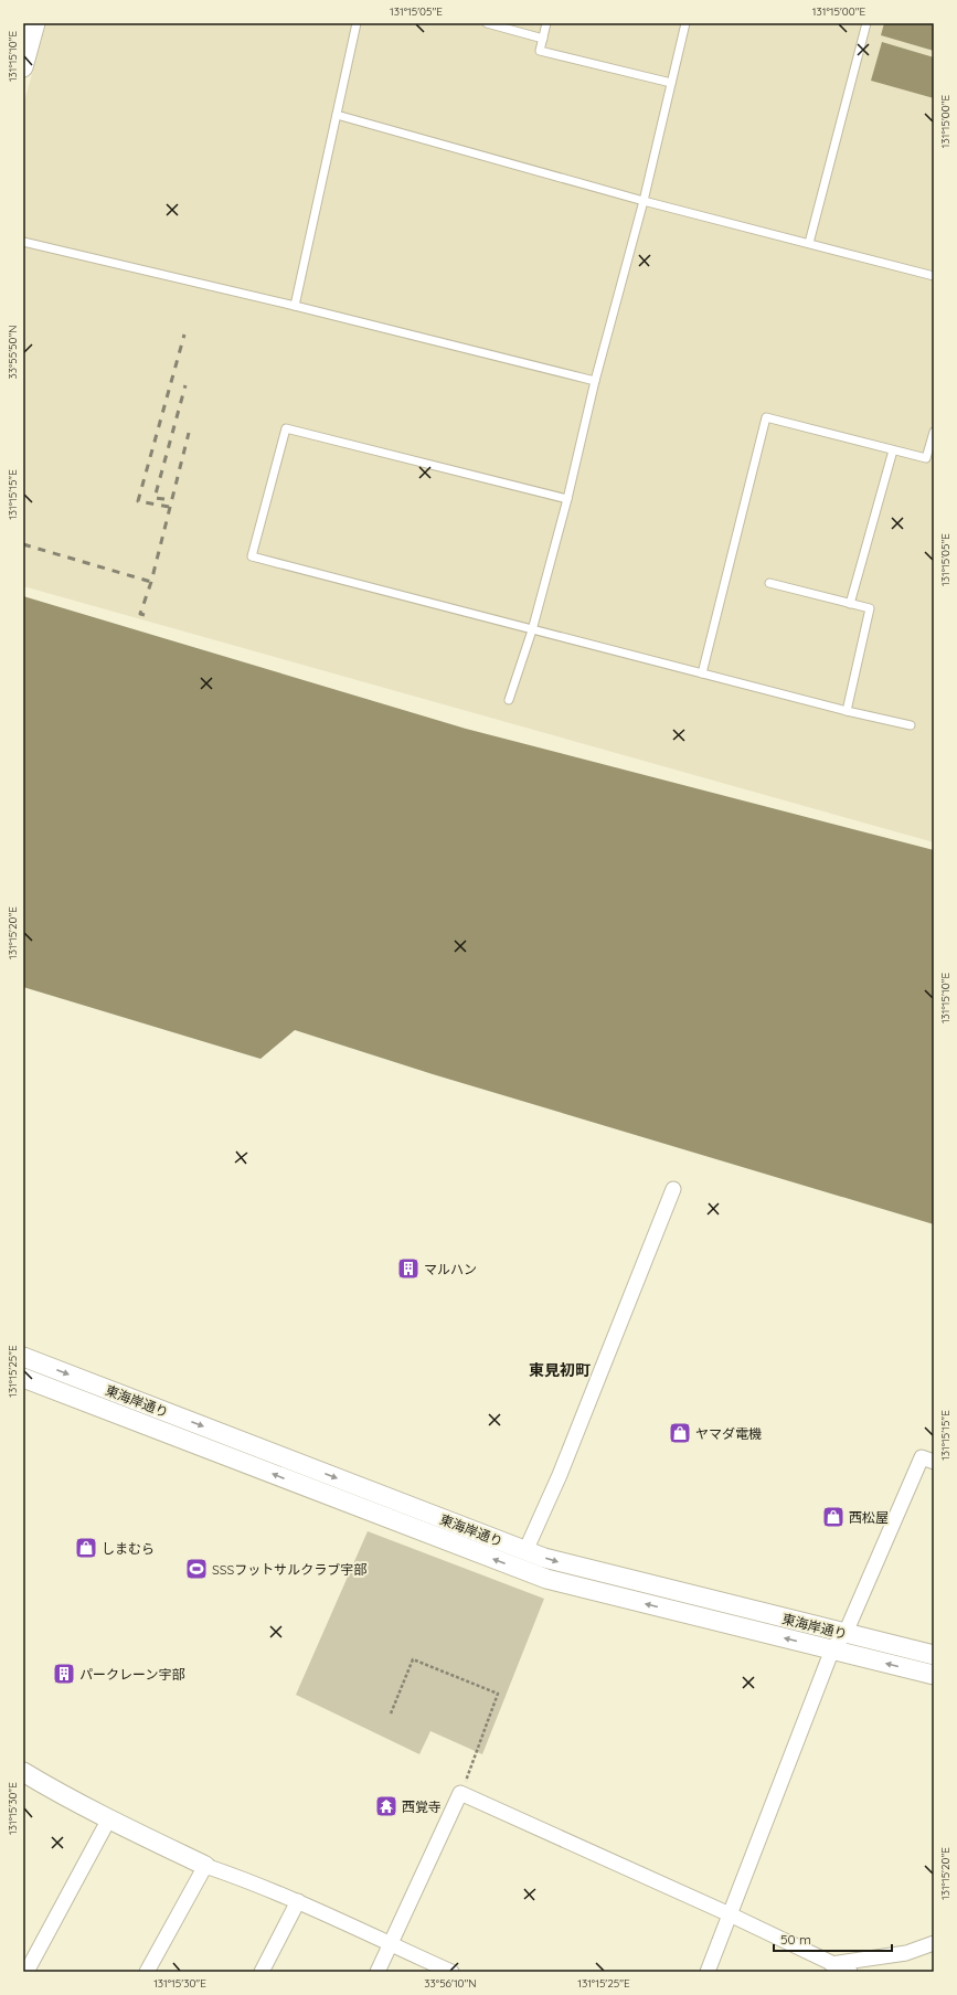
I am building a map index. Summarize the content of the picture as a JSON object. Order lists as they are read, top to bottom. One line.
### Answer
{"streets":{"street":["東海岸通り"]},"districts":["東見初町"],"places":{"building":["マルハン","パークレーン宇部"],"shop":["ヤマダ電機","西松屋","しまむら"],"sports":["SSSフットサルクラブ宇部"],"temple":["西覚寺"]},"scale_bar":"50 m","coordinates":["131°15'05\"E","131°15'00\"E","131°15'10\"E","33°55'50\"N","131°15'15\"E","131°15'20\"E","131°15'25\"E","131°15'30\"E","33°56'10\"N"]}
